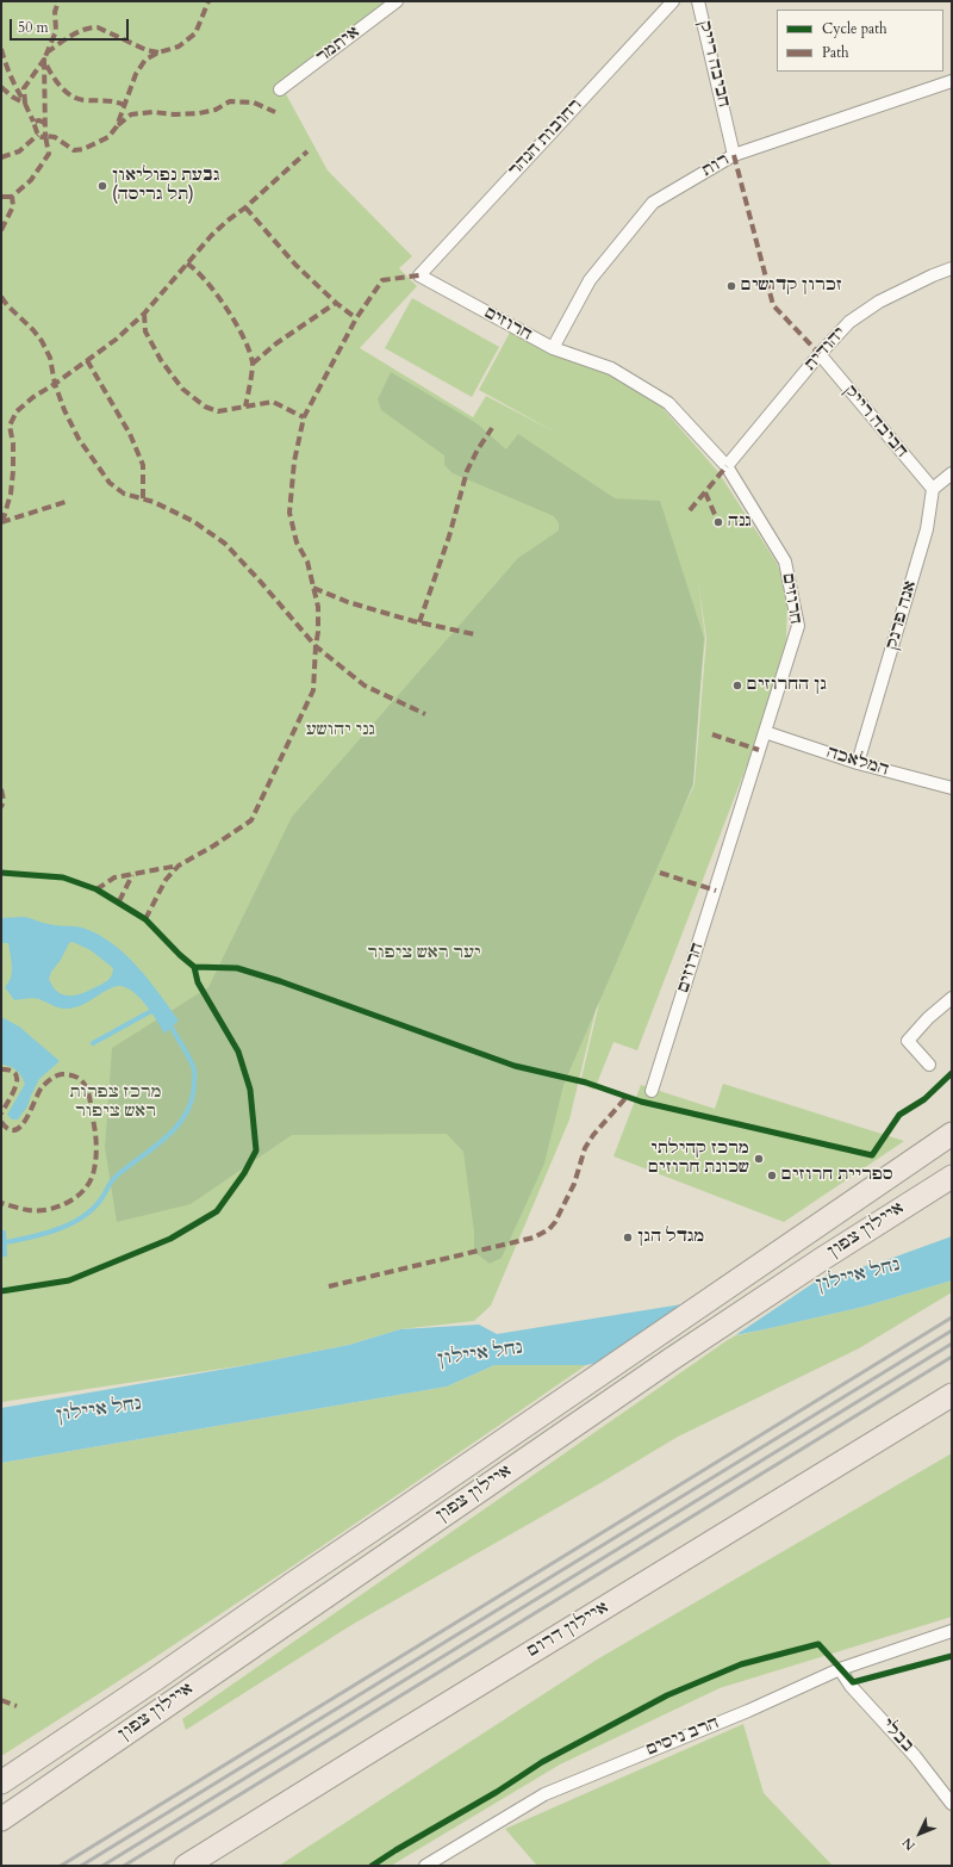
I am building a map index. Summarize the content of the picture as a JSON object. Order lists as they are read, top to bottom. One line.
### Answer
{"streets":{"highway":["איילון צפון","איילון דרום"],"street":["איתמר","חביבה רייק","רחובות הנהר","רות","חרוזים","יהודית","אנה פרנק","המלאכה","בבלי","הרב ניסים"]},"crossings":[["חביבה רייק","רות"],["חביבה רייק","יהודית"],["חביבה רייק","אנה פרנק"],["רחובות הנהר","חרוזים"],["רות","חרוזים"],["חרוזים","יהודית"],["חרוזים","המלאכה"],["אנה פרנק","המלאכה"],["בבלי","הרב ניסים"]],"water":["נחל איילון"],"parks":["גני יהושע","יער ראש ציפור","מרכז צפרות ראש ציפור"],"places":["גבעת נפוליאון (תל גריסה)","זכרון קדושים","גנה","גן החרוזים","מרכז קהילתי שכונת חרוזים","ספריית חרוזים","מגדל הגן"],"legend":["Cycle path","Path"],"scale_bar":"50 m","north":"bottom left"}
